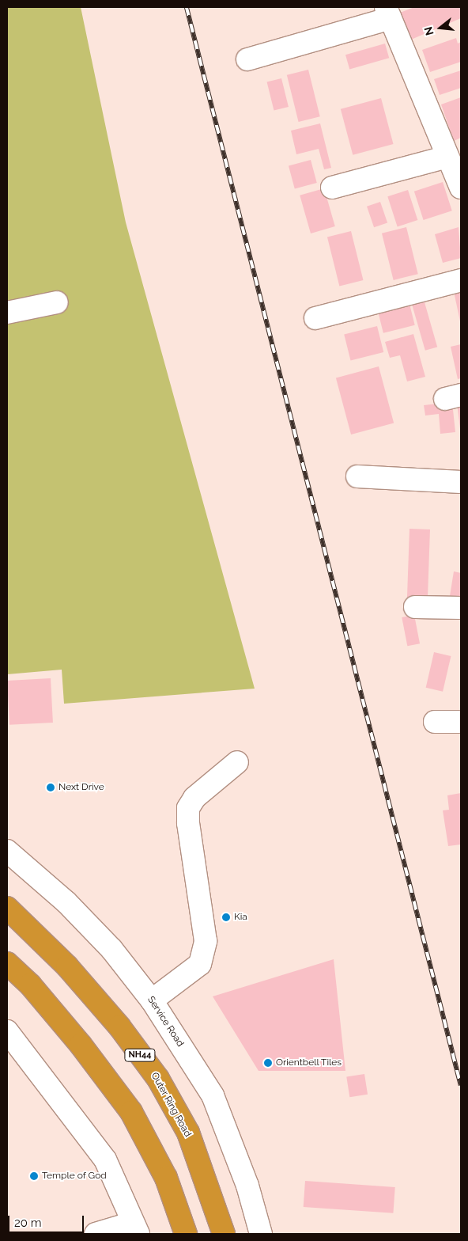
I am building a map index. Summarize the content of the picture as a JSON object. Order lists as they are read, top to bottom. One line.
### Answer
{"streets":{"highway":["NH44","Outer Ring Road"],"street":["Service Road"]},"places":["Next Drive","Kia","Orientbell Tiles","Temple of God"],"scale_bar":"20 m","north":"left"}
